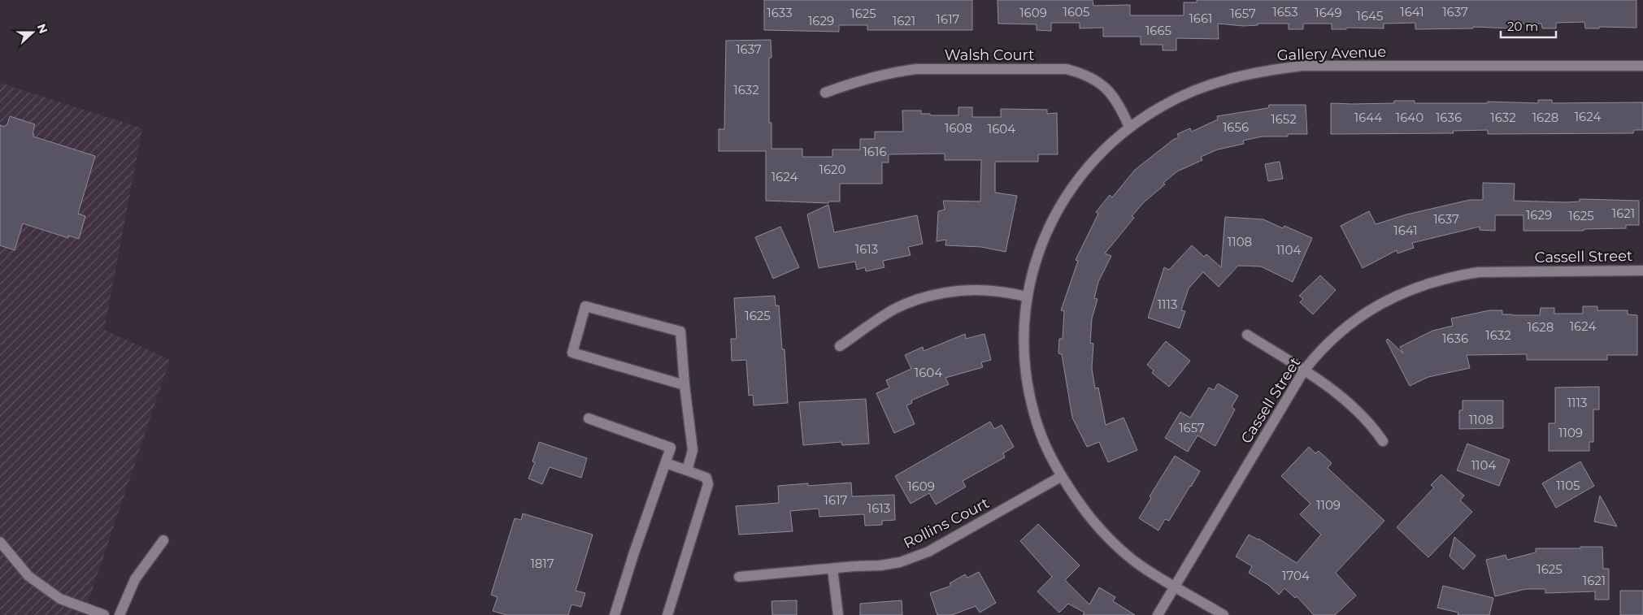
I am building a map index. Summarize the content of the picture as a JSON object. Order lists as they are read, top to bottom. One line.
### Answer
{"streets":{"street":["Gallery Avenue","Walsh Court","Cassell Street","Rollins Court"]},"crossings":[["Gallery Avenue","Walsh Court"],["Gallery Avenue","Cassell Street"],["Gallery Avenue","Rollins Court"]],"house_numbers":["1605","1653","1641","1637","1633","1609","1649","1625","1657","1645","1661","1617","1629","1621","1665","1637","1632","1624","1644","1640","1636","1632","1628","1652","1656","1608","1604","1616","1620","1624","1621","1629","1625","1637","1641","1108","1613","1104","1113","1625","1624","1628","1632","1636","1604","1113","1108","1657","1109","1104","1105","1609","1617","1109","1613","1817","1625","1704","1621"],"scale_bar":"20 m","north":"right"}
